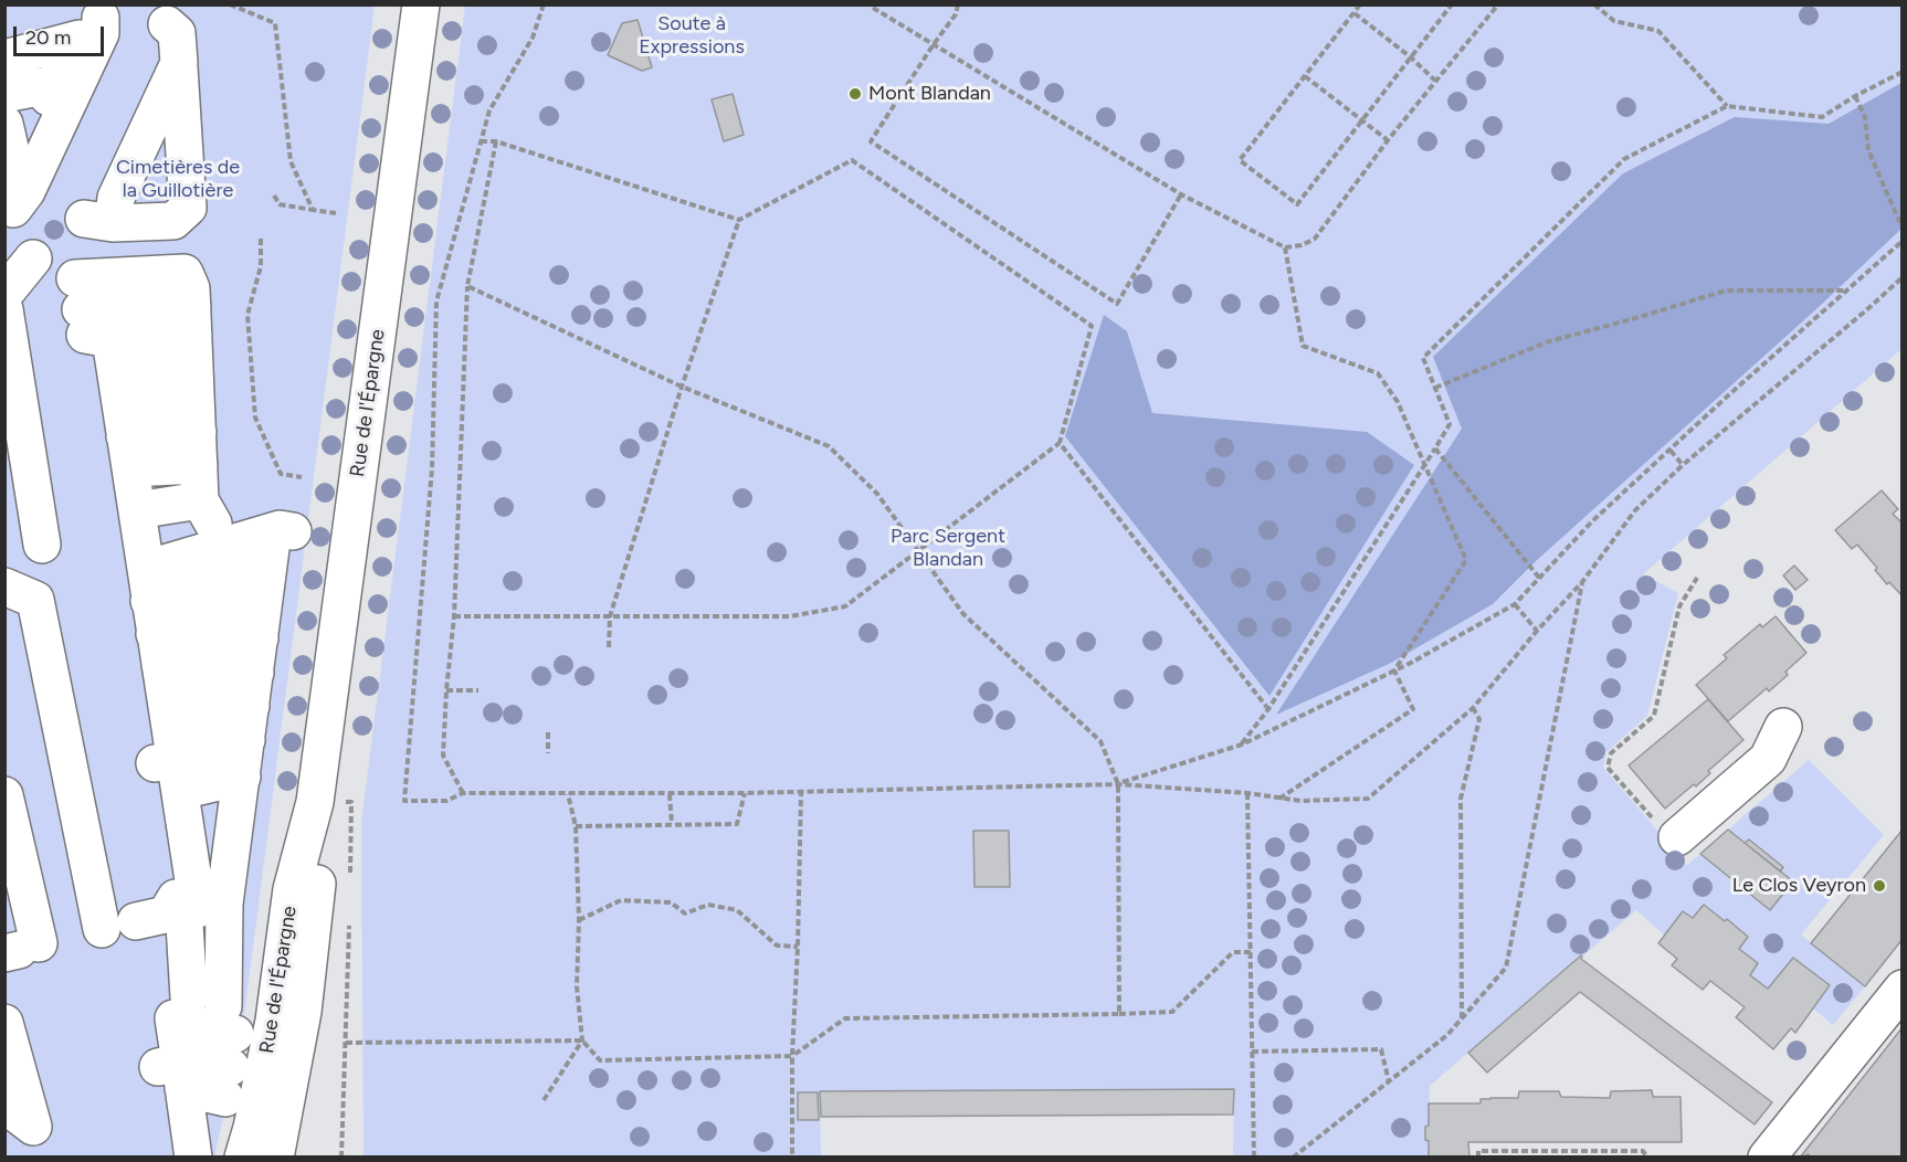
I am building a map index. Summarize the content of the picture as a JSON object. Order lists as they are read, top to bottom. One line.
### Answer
{"streets":{"main road":["Rue de l'Épargne"]},"parks":["Soute à Expressions","Cimetières de la Guillotière","Parc Sergent Blandan"],"places":["Mont Blandan","Le Clos Veyron"],"scale_bar":"20 m"}
